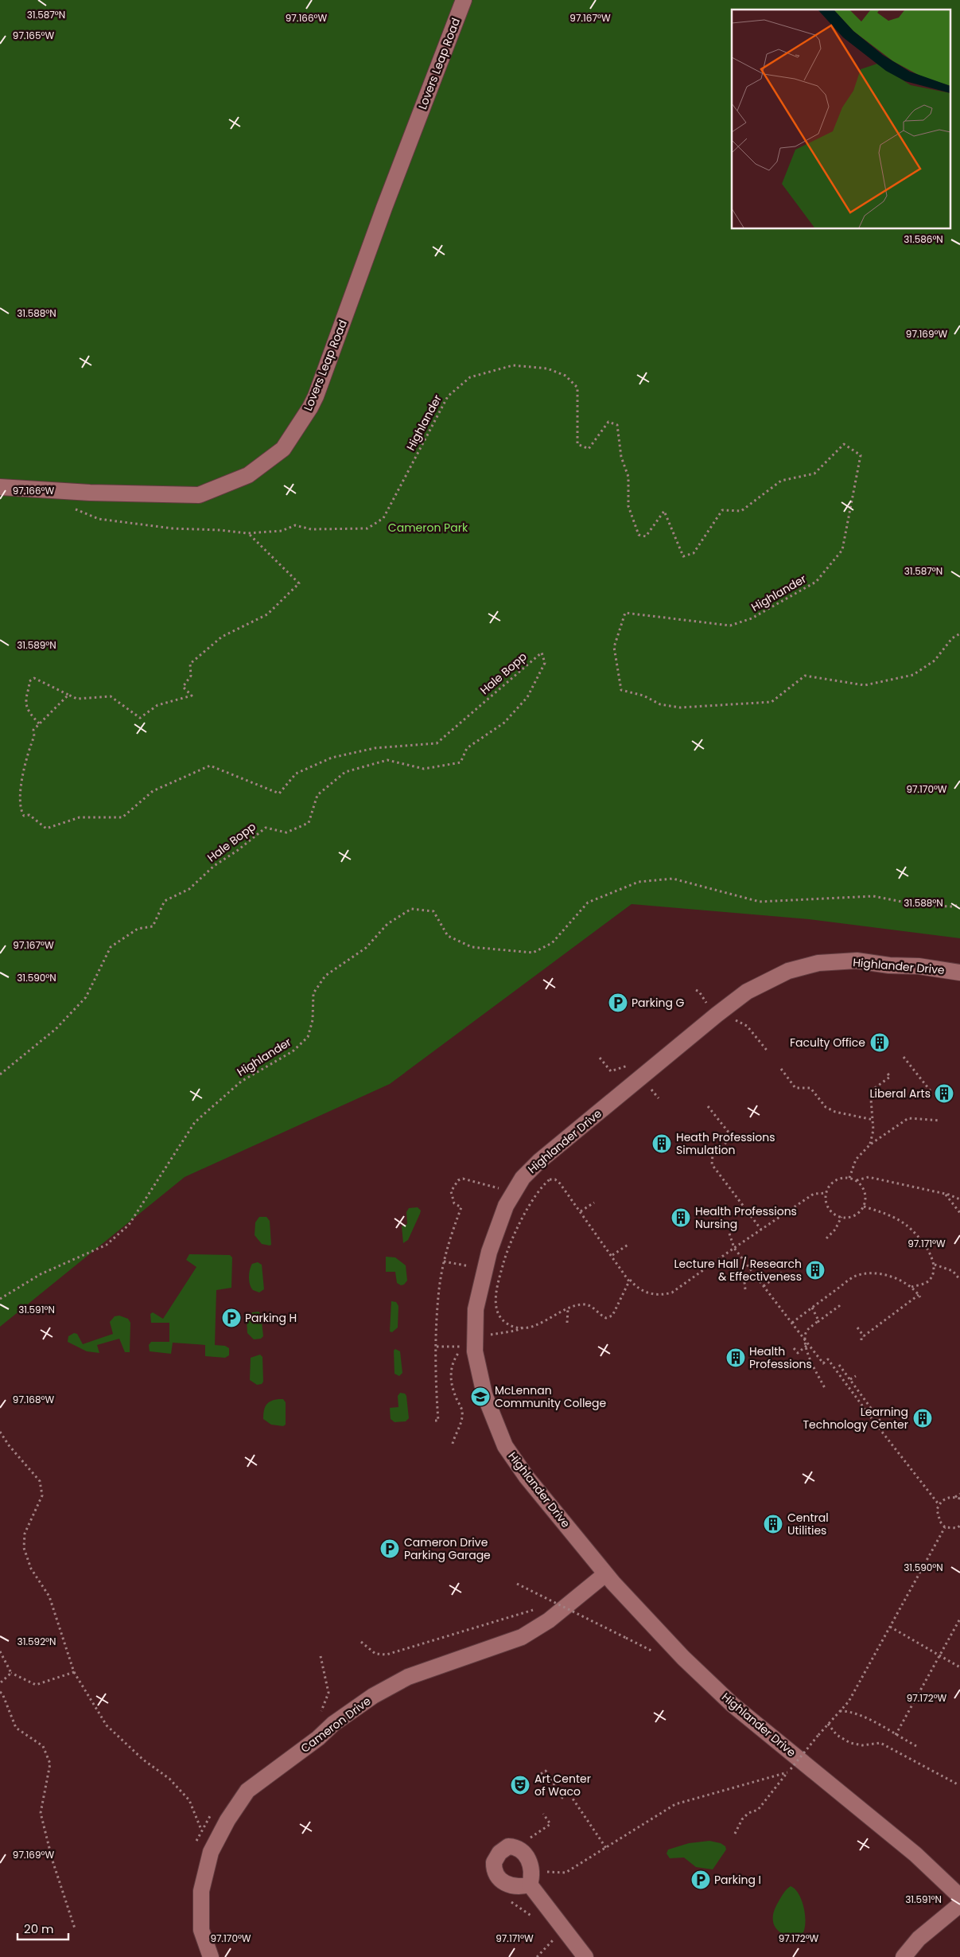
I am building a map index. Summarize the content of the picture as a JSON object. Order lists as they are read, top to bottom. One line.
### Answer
{"streets":{"street":["Lovers Leap Road","Highlander Drive","Cameron Drive"],"path":["Highlander","Hale Bopp"]},"crossings":[["Highlander Drive","Cameron Drive"]],"parks":["Cameron Park"],"places":{"parking":["Parking G","Parking H","Cameron Drive Parking Garage","Parking I"],"building":["Faculty Office","Liberal Arts","Heath Professions Simulation","Health Professions Nursing","Lecture Hall / Research & Effectiveness","Health Professions","Learning Technology Center","Central Utilities"],"school or university":["McLennan Community College"],"theatre":["Art Center of Waco"]},"scale_bar":"20 m","coordinates":["31.587°N","97.166°W","97.167°W","97.165°W","31.586°N","31.588°N","97.169°W","31.589°N","97.170°W","31.590°N","97.171°W","31.591°N","97.168°W","31.592°N","97.172°W"]}
